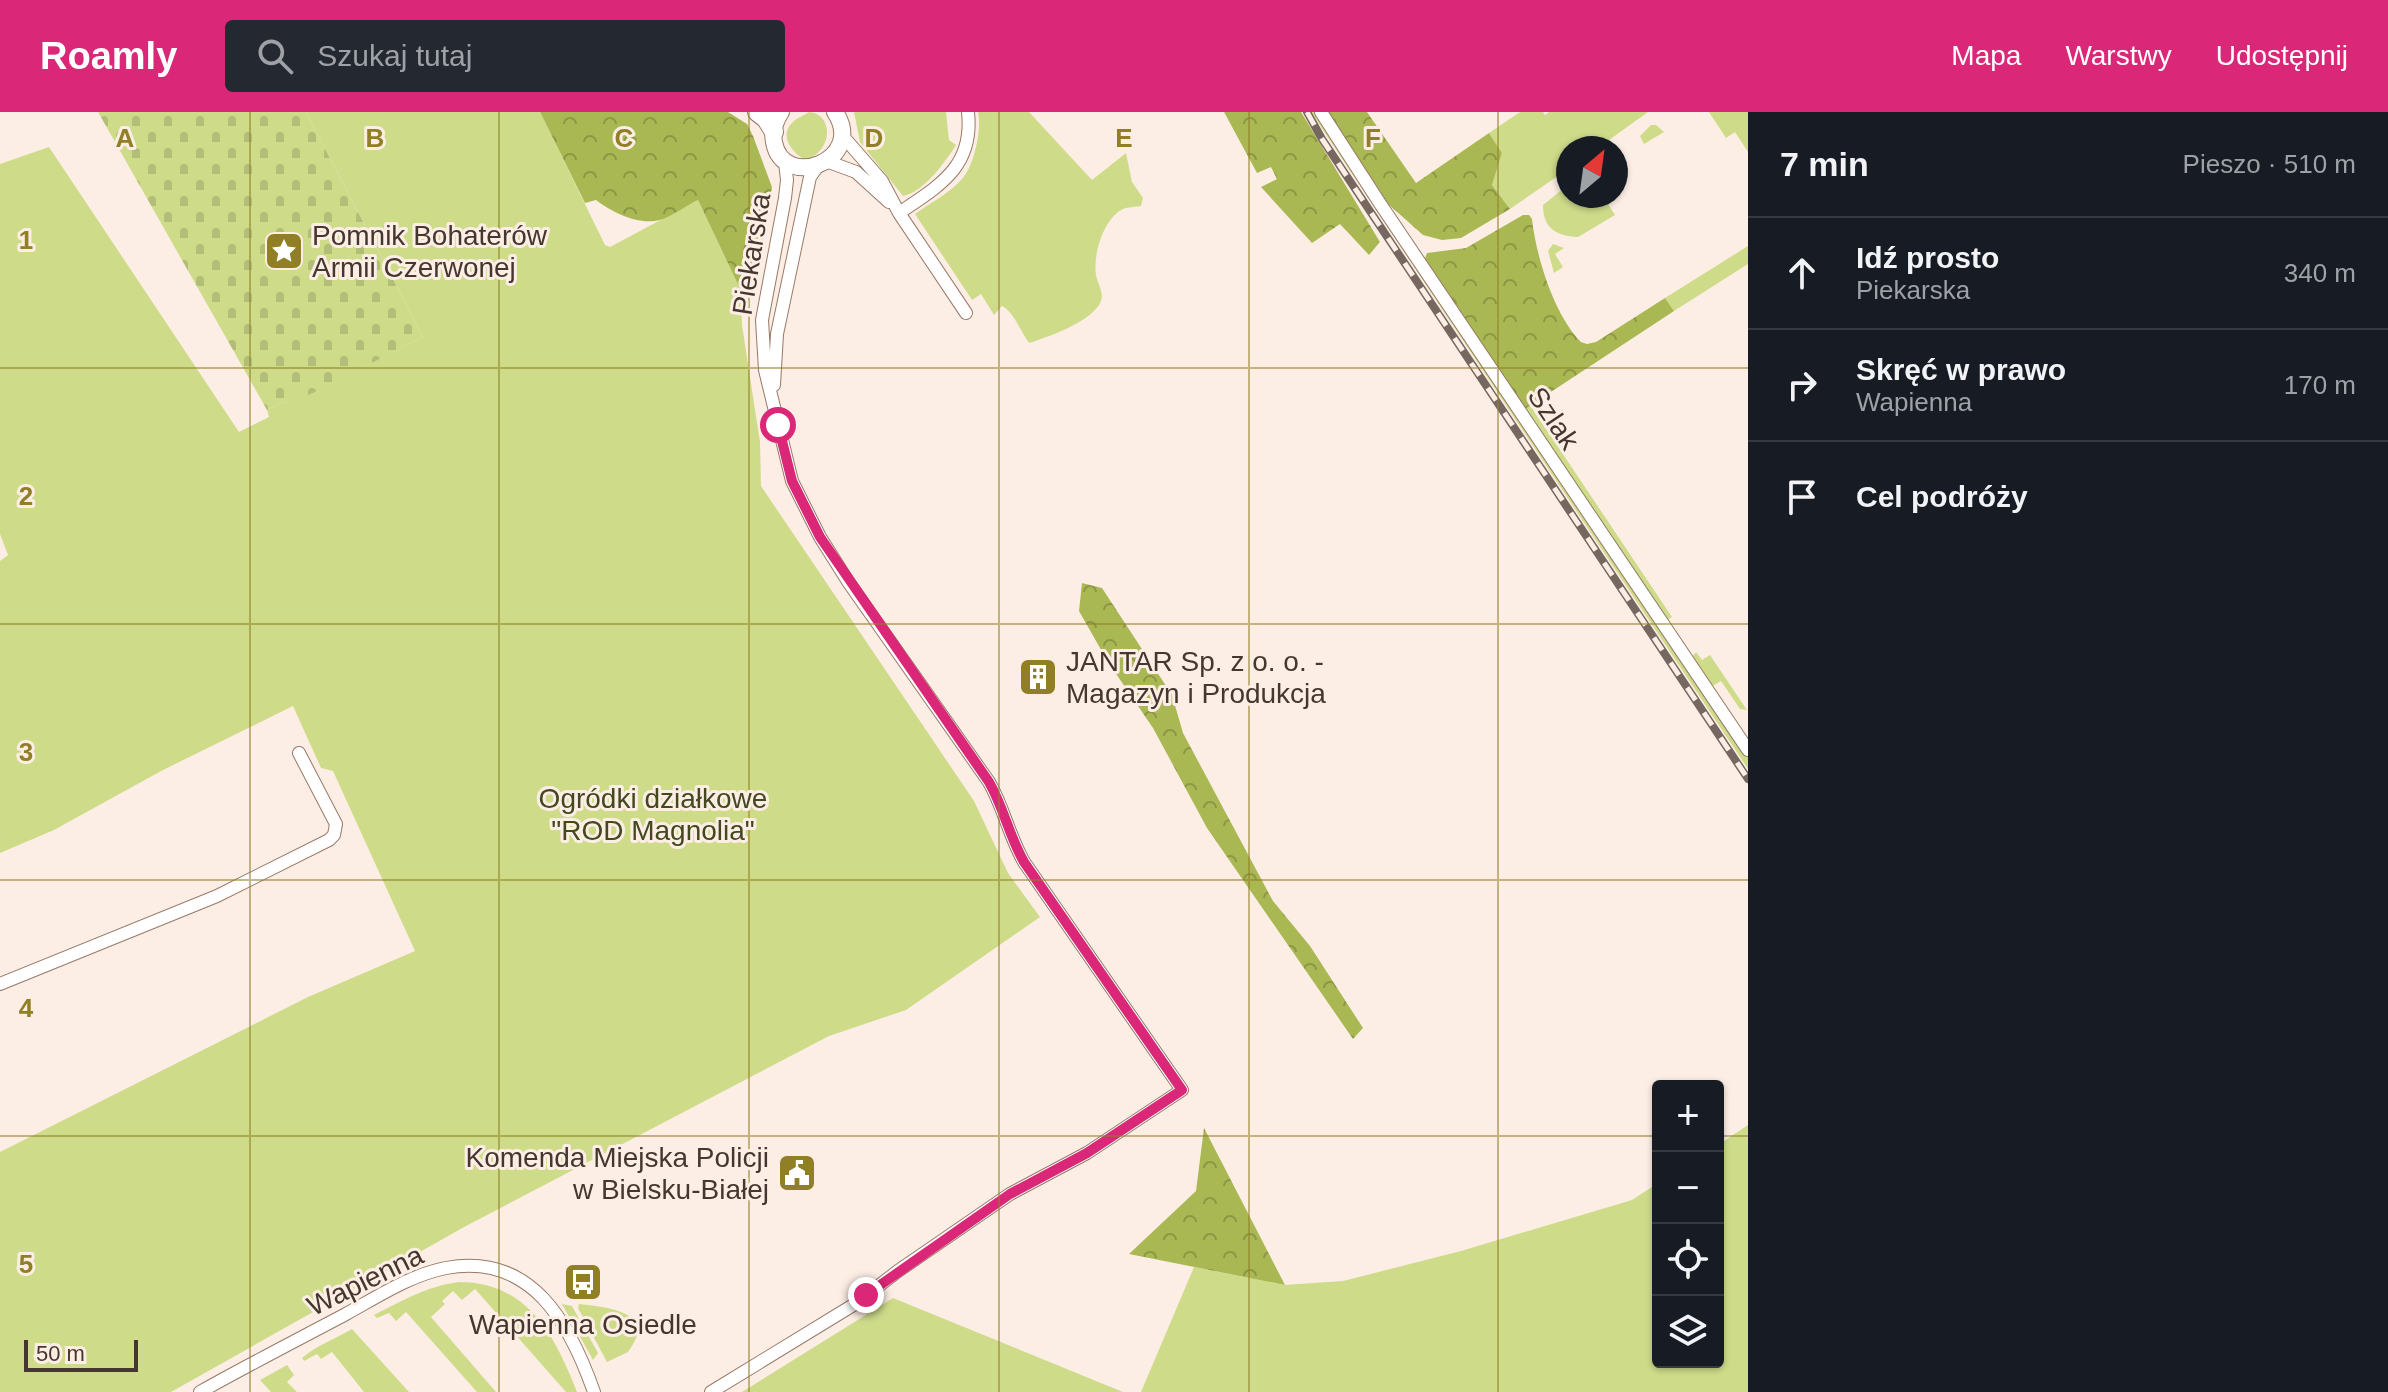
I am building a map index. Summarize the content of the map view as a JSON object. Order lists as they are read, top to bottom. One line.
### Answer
{"streets":{"street":["Piekarska","Szlak","Wapienna"]},"parks":["Ogródki działkowe \"ROD Magnolia\""],"places":{"place":["Pomnik Bohaterów Armii Czerwonej"],"building":["JANTAR Sp. z o. o. - Magazyn i Produkcja"],"public building":["Komenda Miejska Policji w Bielsku-Białej"],"bus stop":["Wapienna Osiedle"]},"scale_bar":"50 m","north":"top right","page":{"header":"Roamly","search":"Szukaj tutaj","nav":["Mapa","Warstwy","Udostępnij"],"heading":["7 min","Pieszo · 510 m"],"list":[["Idź prosto","Piekarska","340 m"],["Skręć w prawo","Wapienna","170 m"],"Cel podróży"],"map_buttons":["+","−"],"scale":"50 m"},"grid":{"columns":["A","B","C","D","E","F"],"rows":["1","2","3","4","5"]}}
